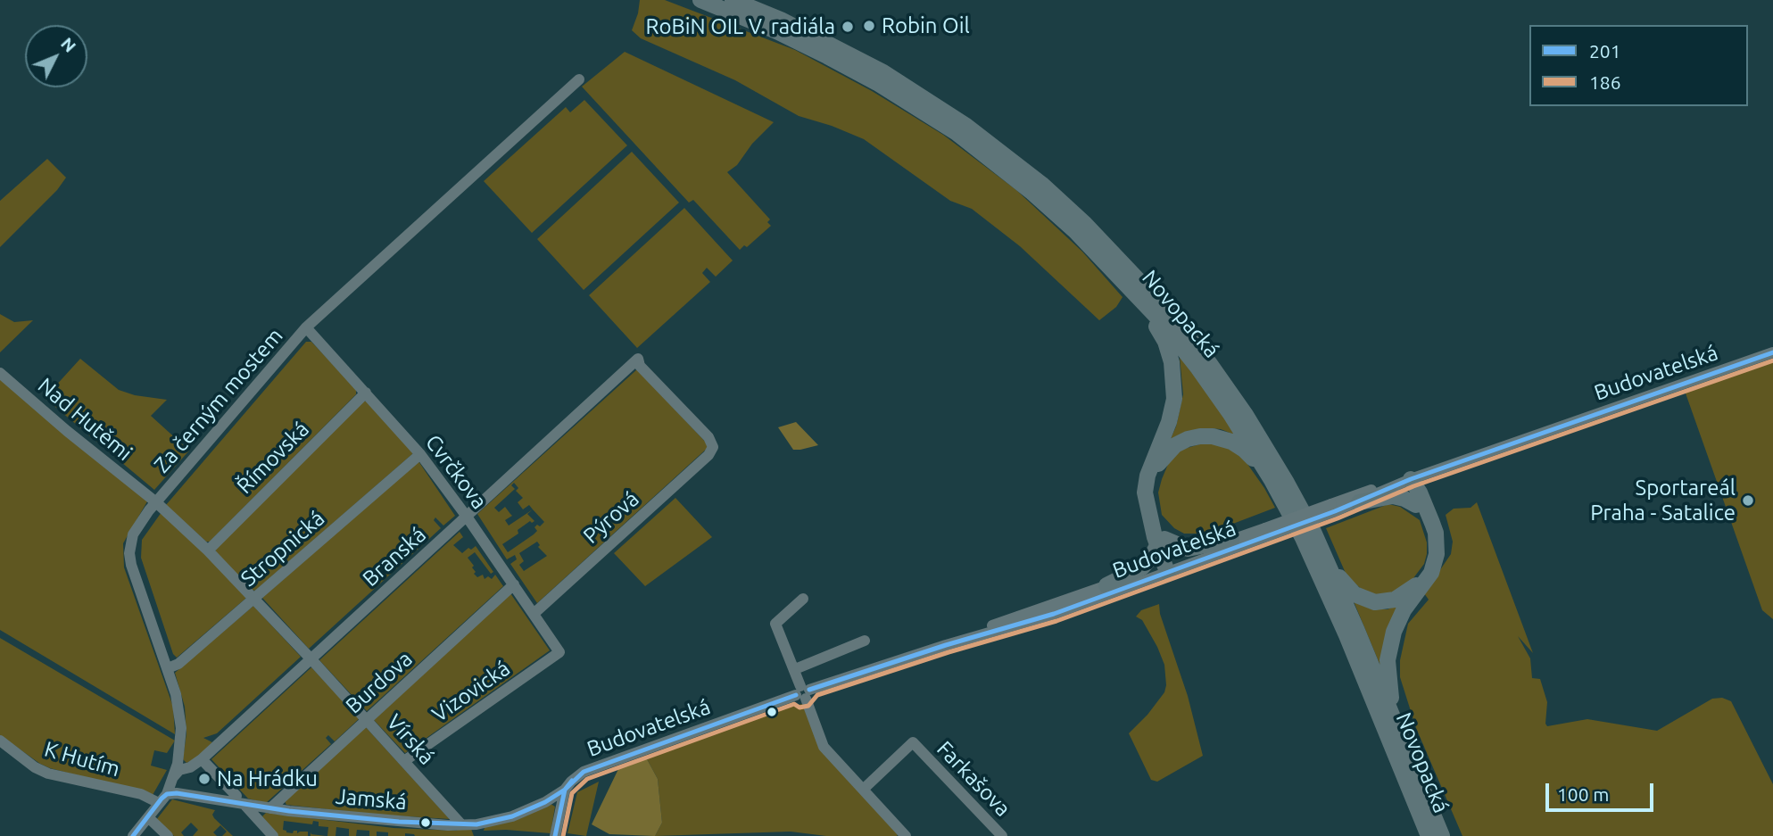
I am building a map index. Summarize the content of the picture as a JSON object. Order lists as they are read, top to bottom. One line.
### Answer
{"streets":{"highway":["Novopacká"],"street":["Budovatelská","Za černým mostem","Nad Hutěmi","Římovská","Cvrčkova","Pýrová","Stropnická","Branská","Burdova","Vizovická","Vírská","K Hutím","Farkašova","Jamská"]},"crossings":[["Budovatelská","Jamská"],["Za černým mostem","Nad Hutěmi"],["Za černým mostem","Cvrčkova"],["Za černým mostem","Stropnická"],["Za černým mostem","Branská"],["Za černým mostem","K Hutím"],["Za černým mostem","Jamská"],["Nad Hutěmi","Římovská"],["Nad Hutěmi","Stropnická"],["Nad Hutěmi","Vírská"],["Římovská","Cvrčkova"],["Cvrčkova","Pýrová"],["Cvrčkova","Stropnická"],["Cvrčkova","Branská"],["Cvrčkova","Burdova"],["Cvrčkova","Vizovická"],["Pýrová","Branská"],["Stropnická","Vírská"],["Branská","Vírská"],["Burdova","Vírská"],["Burdova","Jamská"],["Vizovická","Vírská"],["Vírská","Jamská"]],"places":["Robin Oil","RoBiN OIL V. radiála","Sportareál Praha - Satalice","Na Hrádku"],"lines":["transit line 201","transit line 186"],"legend":["201","186"],"scale_bar":"100 m","north":"top right"}
